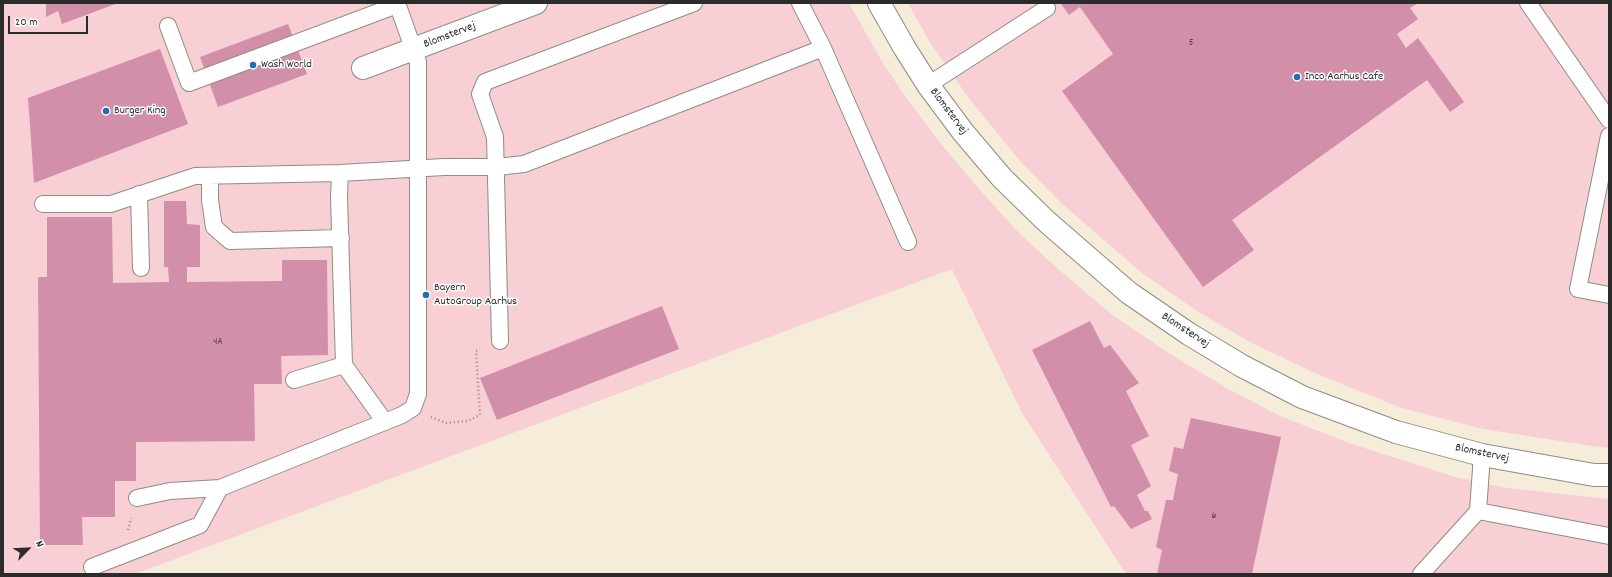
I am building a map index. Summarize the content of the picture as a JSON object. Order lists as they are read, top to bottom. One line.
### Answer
{"streets":{"street":["Blomstervej"]},"places":["Wash World","Inco Aarhus Cafe","Burger King","Bayern AutoGroup Aarhus"],"house_numbers":["5","4A","6"],"scale_bar":"20 m","north":"top right"}
